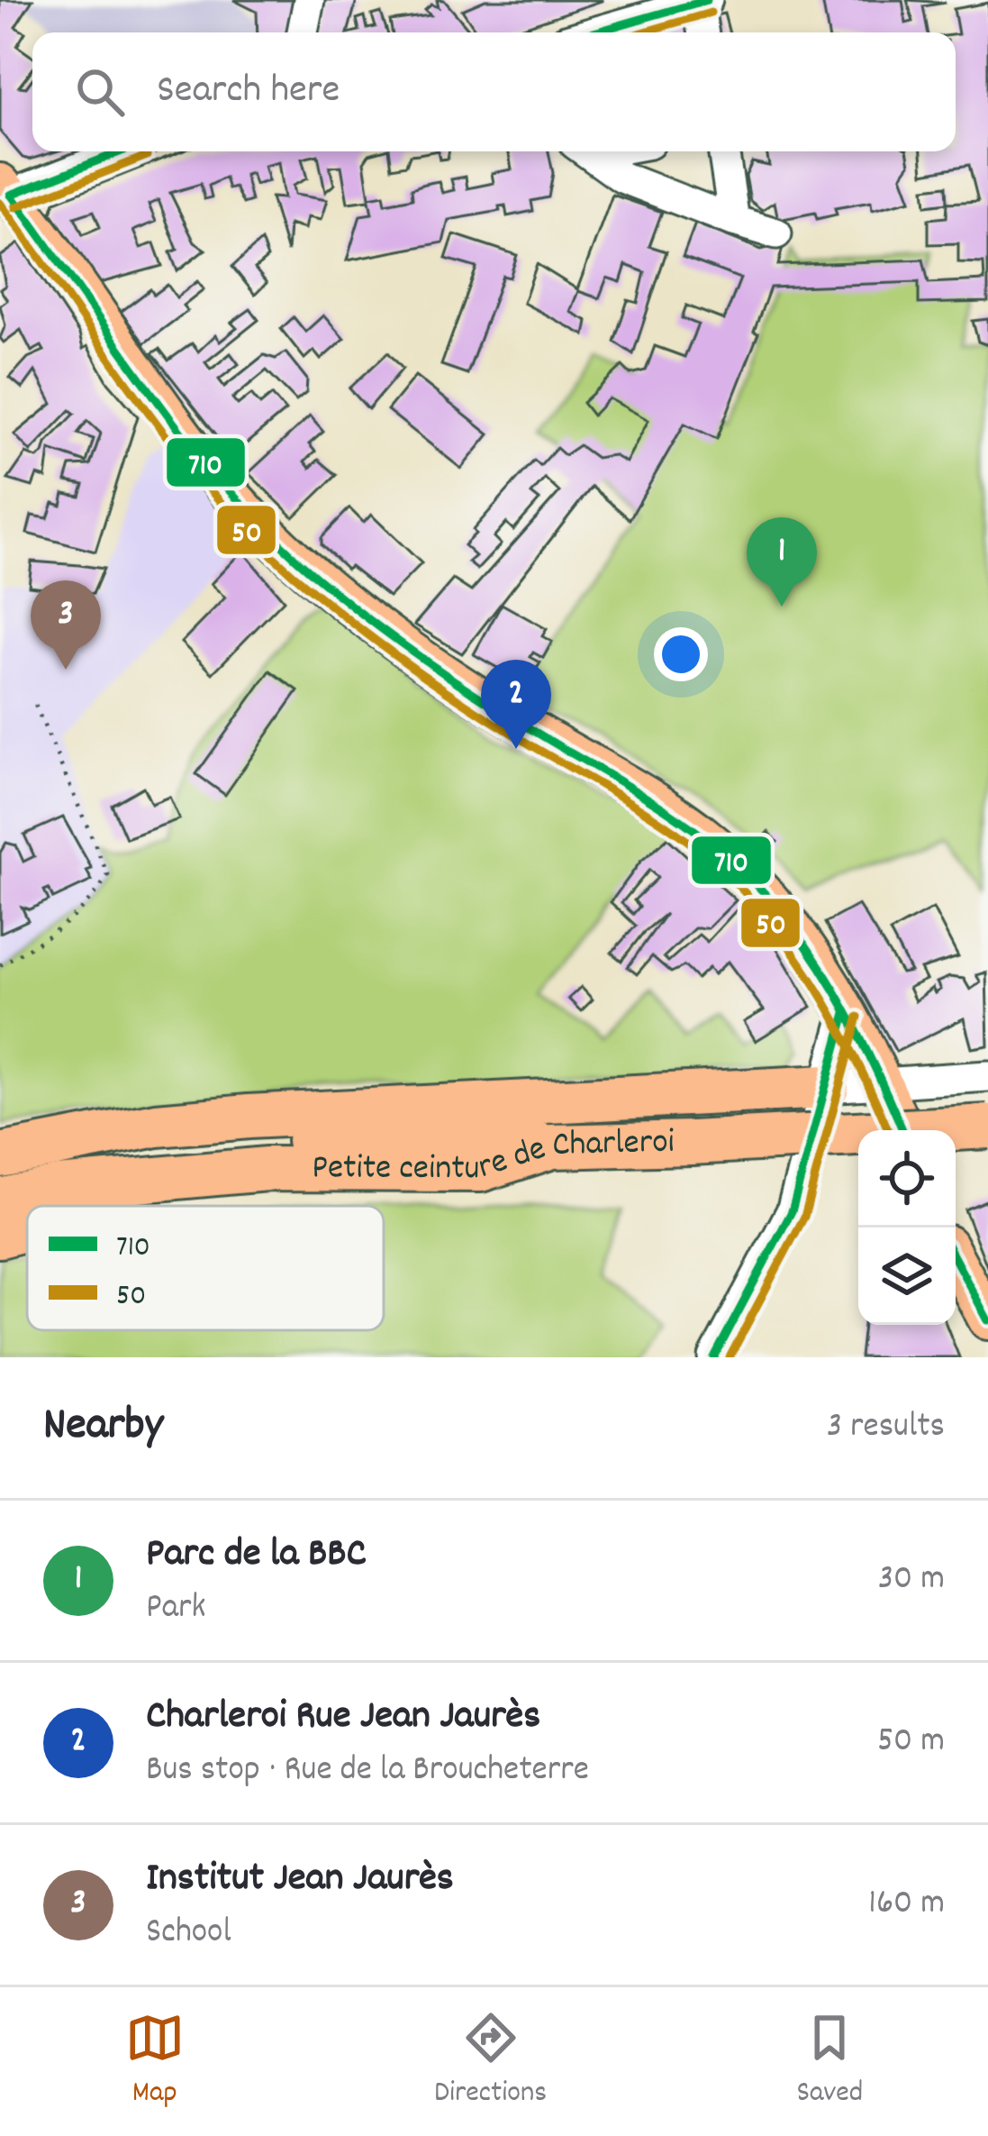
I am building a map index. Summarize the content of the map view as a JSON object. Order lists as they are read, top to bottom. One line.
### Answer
{"streets":{"highway":["Petite ceinture de Charleroi"]},"lines":["transit line 710","transit line 50"],"legend":["710","50"],"page":{"search":"Search here","pins":["1","3","2"],"heading":["Nearby","3 results"],"list":[{"mark":"1","name":"Parc de la BBC","note":"Park","value":"30 m"},{"mark":"2","name":"Charleroi Rue Jean Jaurès","note":"Bus stop · Rue de la Broucheterre","value":"50 m"},{"mark":"3","name":"Institut Jean Jaurès","note":"School","value":"160 m"}],"nav":["Map","Directions","Saved"]}}
